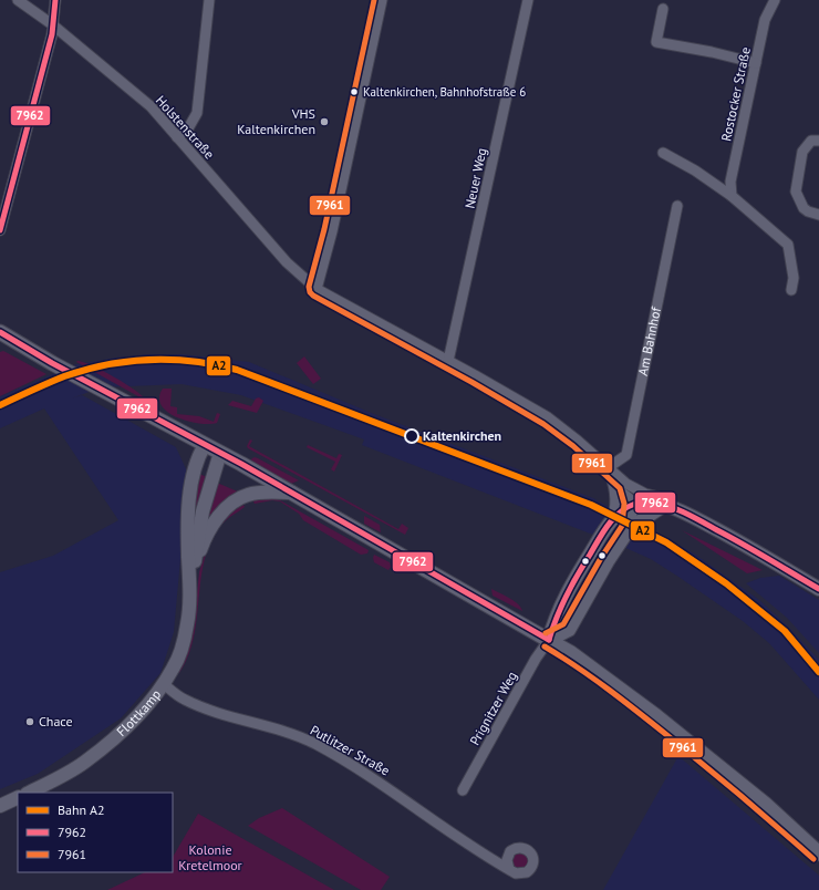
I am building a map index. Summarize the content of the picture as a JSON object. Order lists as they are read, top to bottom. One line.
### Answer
{"streets":{"street":["Rostocker Straße","Holstenstraße","Neuer Weg","Am Bahnhof","Prignitzer Weg","Flottkamp","Putlitzer Straße"]},"crossings":[["Flottkamp","Putlitzer Straße"]],"parks":["Kolonie Kretelmoor"],"places":["Kaltenkirchen, Bahnhofstraße 6","VHS Kaltenkirchen","Kaltenkirchen","Chace"],"lines":["transit line 7962","transit line 7961","rail line A2"],"legend":["Bahn A2","7962","7961"]}
